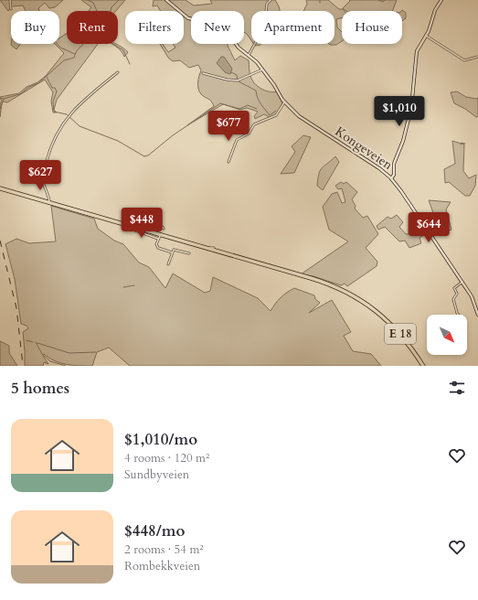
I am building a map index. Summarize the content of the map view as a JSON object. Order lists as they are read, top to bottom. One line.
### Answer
{"streets":{"highway":["E 18"],"main road":["Kongeveien"]},"north":"bottom right","page":{"chip":["Buy","Rent","Filters","New","Apartment","House"],"price":["$1,010","$677","$627","$448","$644"],"heading":"5 homes","list":[{"name":"$1,010/mo","note":"4 rooms · 120 m² · Sundbyveien"},{"name":"$448/mo","note":"2 rooms · 54 m² · Rombekkveien"}]}}
